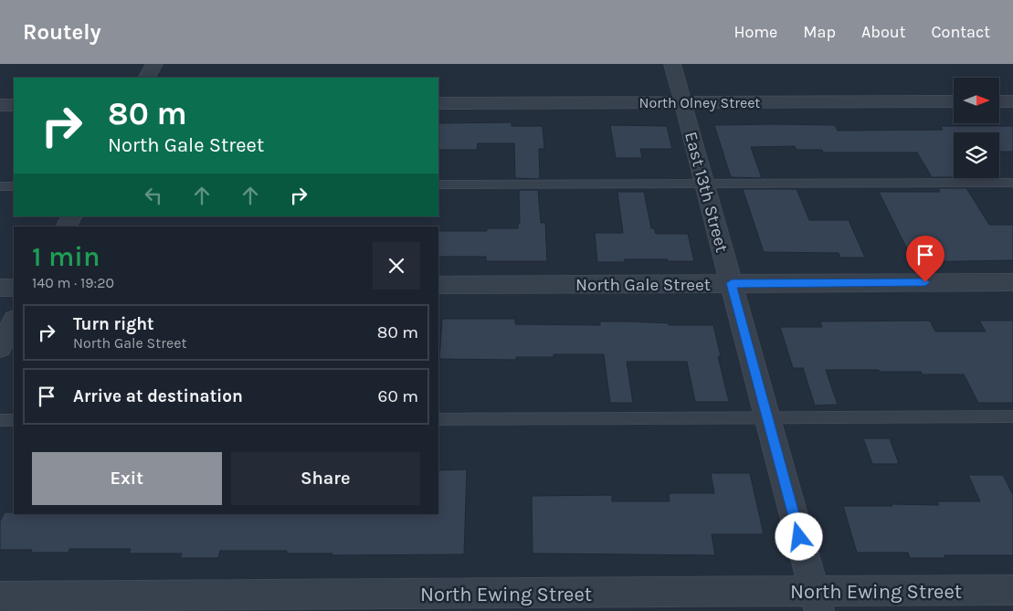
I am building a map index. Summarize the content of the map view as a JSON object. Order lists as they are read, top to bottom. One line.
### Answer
{"streets":{"street":["North Olney Street","East 13th Street","North Gale Street","North Ewing Street"]},"crossings":[["North Olney Street","East 13th Street"],["East 13th Street","North Gale Street"],["East 13th Street","North Ewing Street"]],"north":"right","page":{"header":"Routely","nav":["Home","Map","About","Contact"],"turn":["80 m","North Gale Street"],"heading":["1 min","140 m · 19:20"],"list":[{"name":"Turn right","note":"North Gale Street","value":"80 m"},{"name":"Arrive at destination","value":"60 m"}],"buttons":["Exit","Share"]}}
